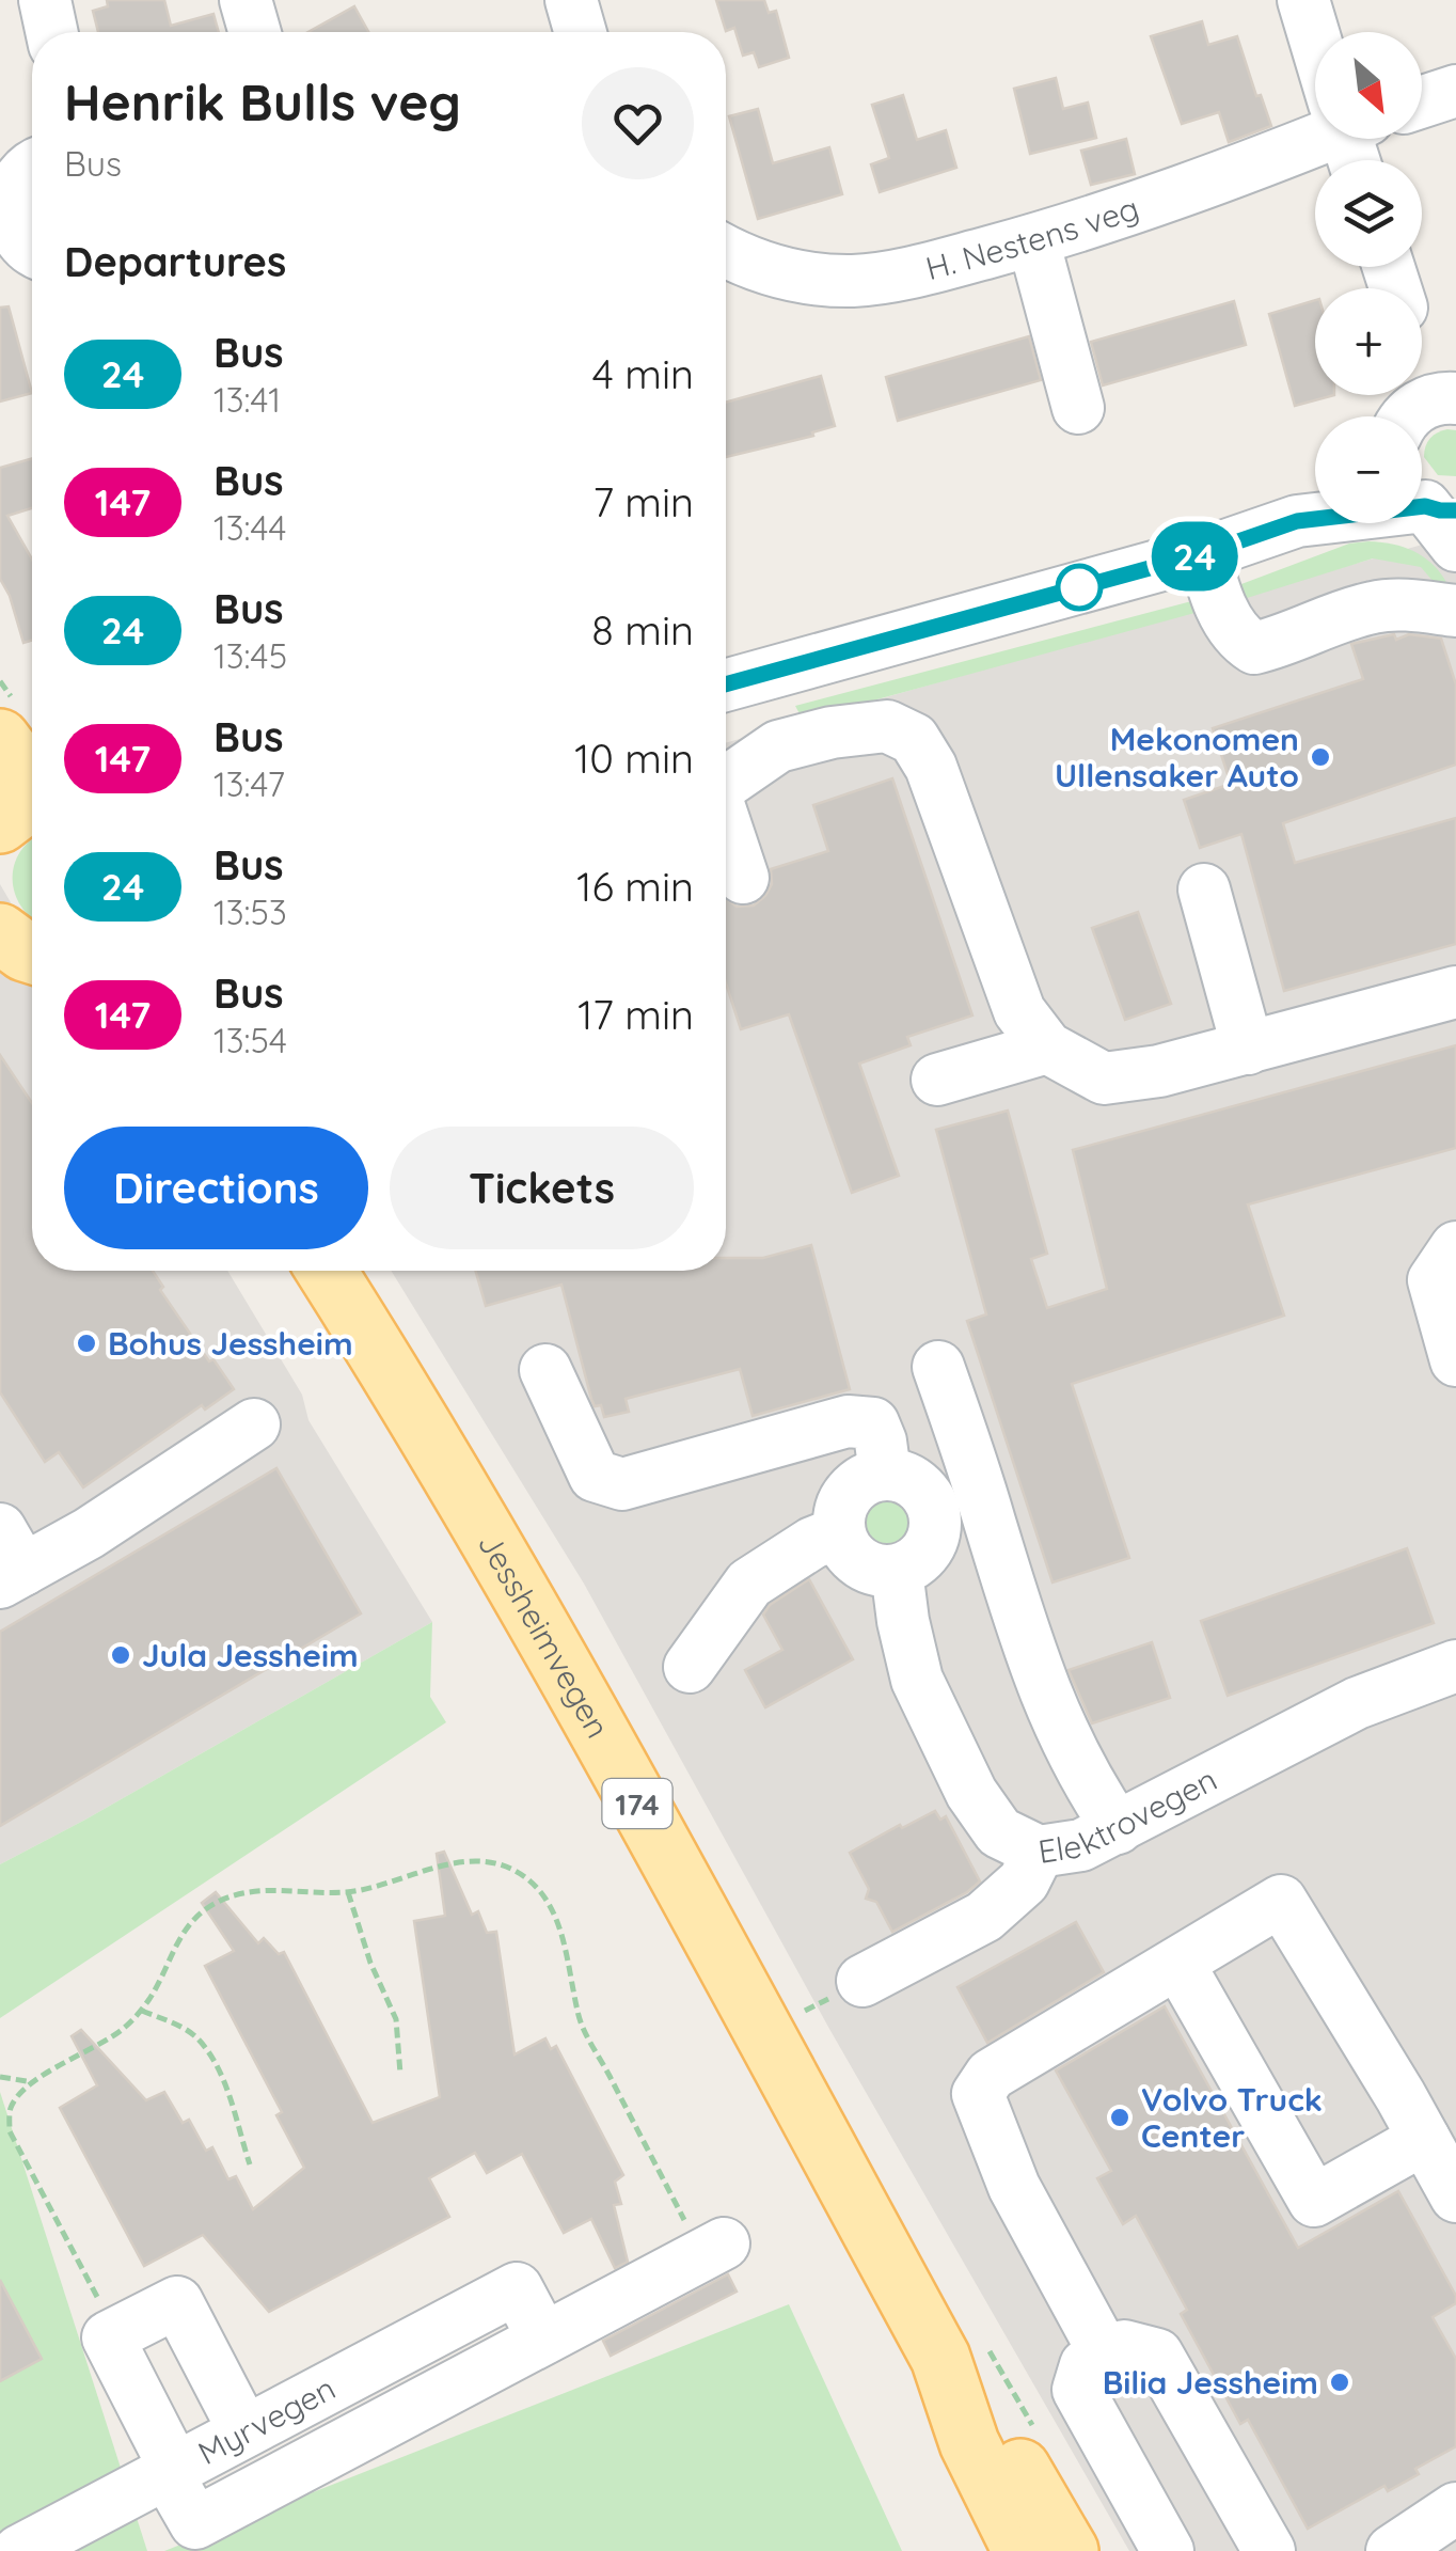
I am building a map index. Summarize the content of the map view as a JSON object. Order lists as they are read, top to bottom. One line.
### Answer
{"streets":{"main road":["Jessheimvegen","174"],"street":["H. Nestens veg","Elektrovegen","Myrvegen"]},"places":["Mekonomen Ullensaker Auto","Bohus Jessheim","Jula Jessheim","Volvo Truck Center","Bilia Jessheim"],"lines":["bus line 24"],"north":"bottom right","page":{"on_map":"24","map_buttons":["+","−"],"heading":[["Henrik Bulls veg","Bus"],"Departures"],"list":[{"mark":"24","name":"Bus","note":"13:41","value":"4 min"},{"mark":"147","name":"Bus","note":"13:44","value":"7 min"},{"mark":"24","name":"Bus","note":"13:45","value":"8 min"},{"mark":"147","name":"Bus","note":"13:47","value":"10 min"},{"mark":"24","name":"Bus","note":"13:53","value":"16 min"},{"mark":"147","name":"Bus","note":"13:54","value":"17 min"}],"buttons":["Directions","Tickets"]}}
